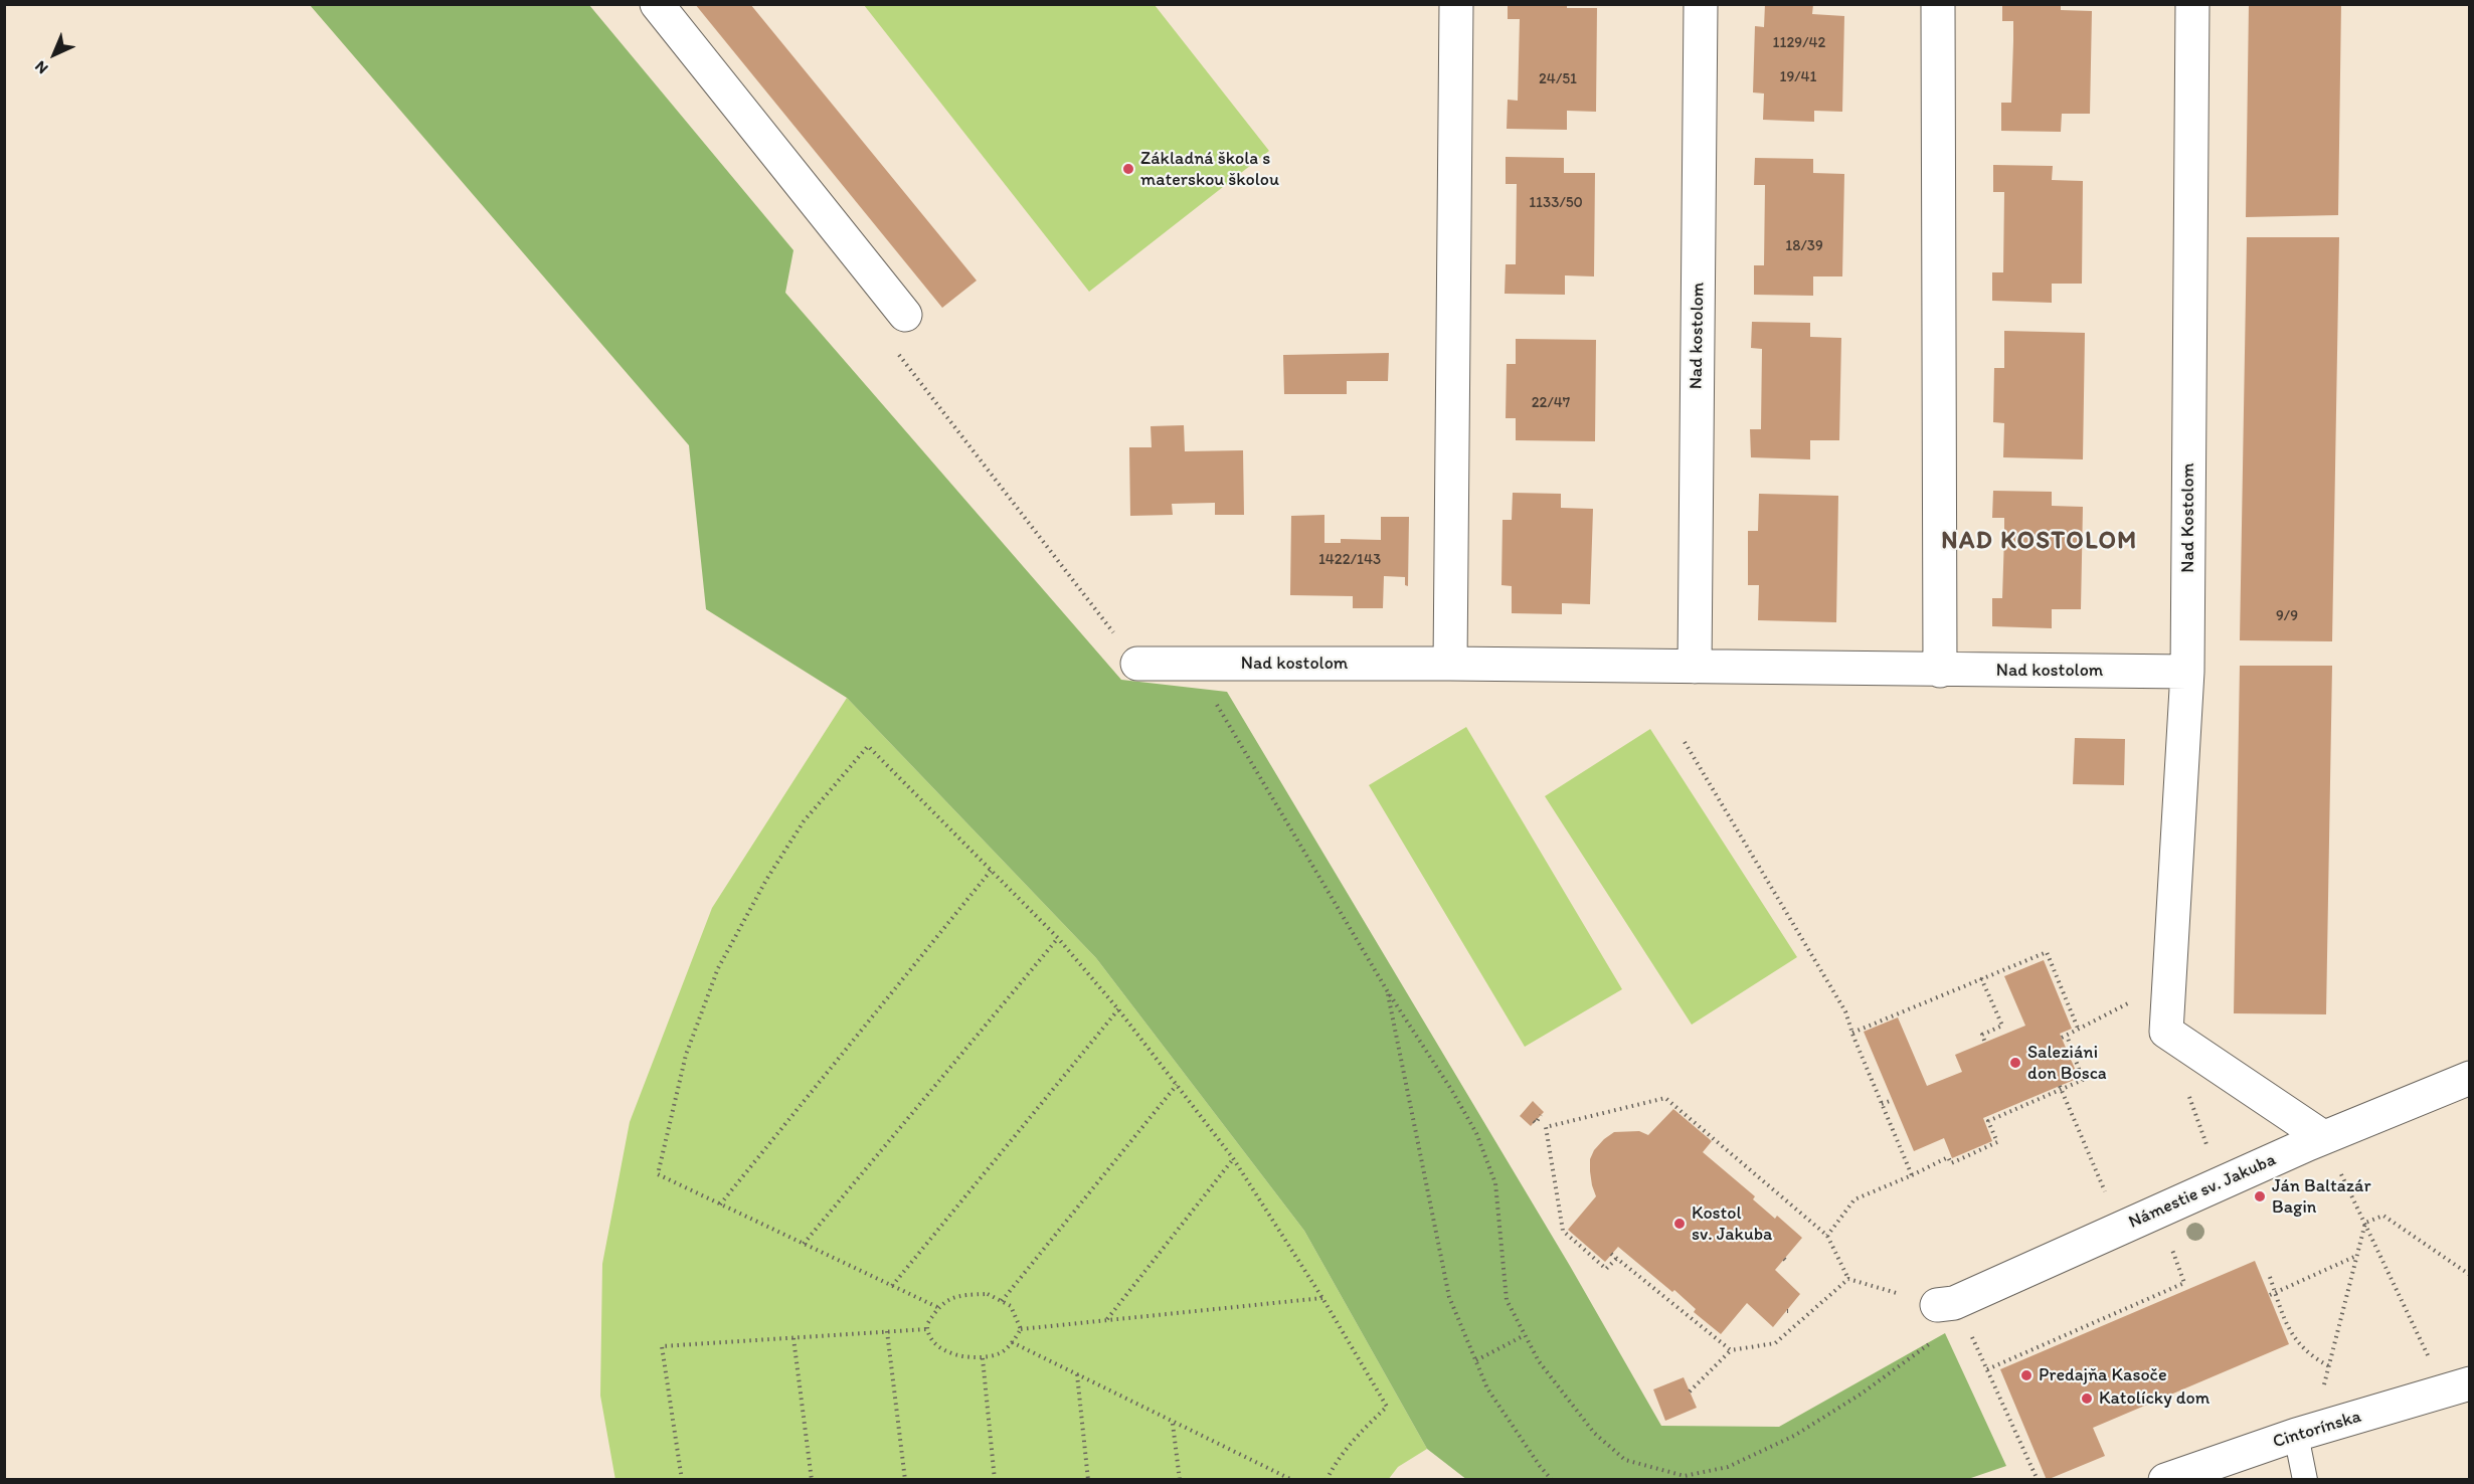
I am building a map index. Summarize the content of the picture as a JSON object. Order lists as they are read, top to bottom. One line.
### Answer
{"streets":{"street":["Nad kostolom","Nad Kostolom","Námestie sv. Jakuba","Cintorínska"]},"crossings":[["Nad kostolom","Nad Kostolom"]],"districts":["NAD KOSTOLOM"],"places":["Základná škola s materskou školou","Saleziáni don Bosca","Ján Baltazár Bagin","Kostol sv. Jakuba","Predajňa Kasoče","Katolícky dom"],"house_numbers":["1129/42","19/41","24/51","1133/50","18/39","22/47","1422/143","9/9"],"north":"bottom left"}
